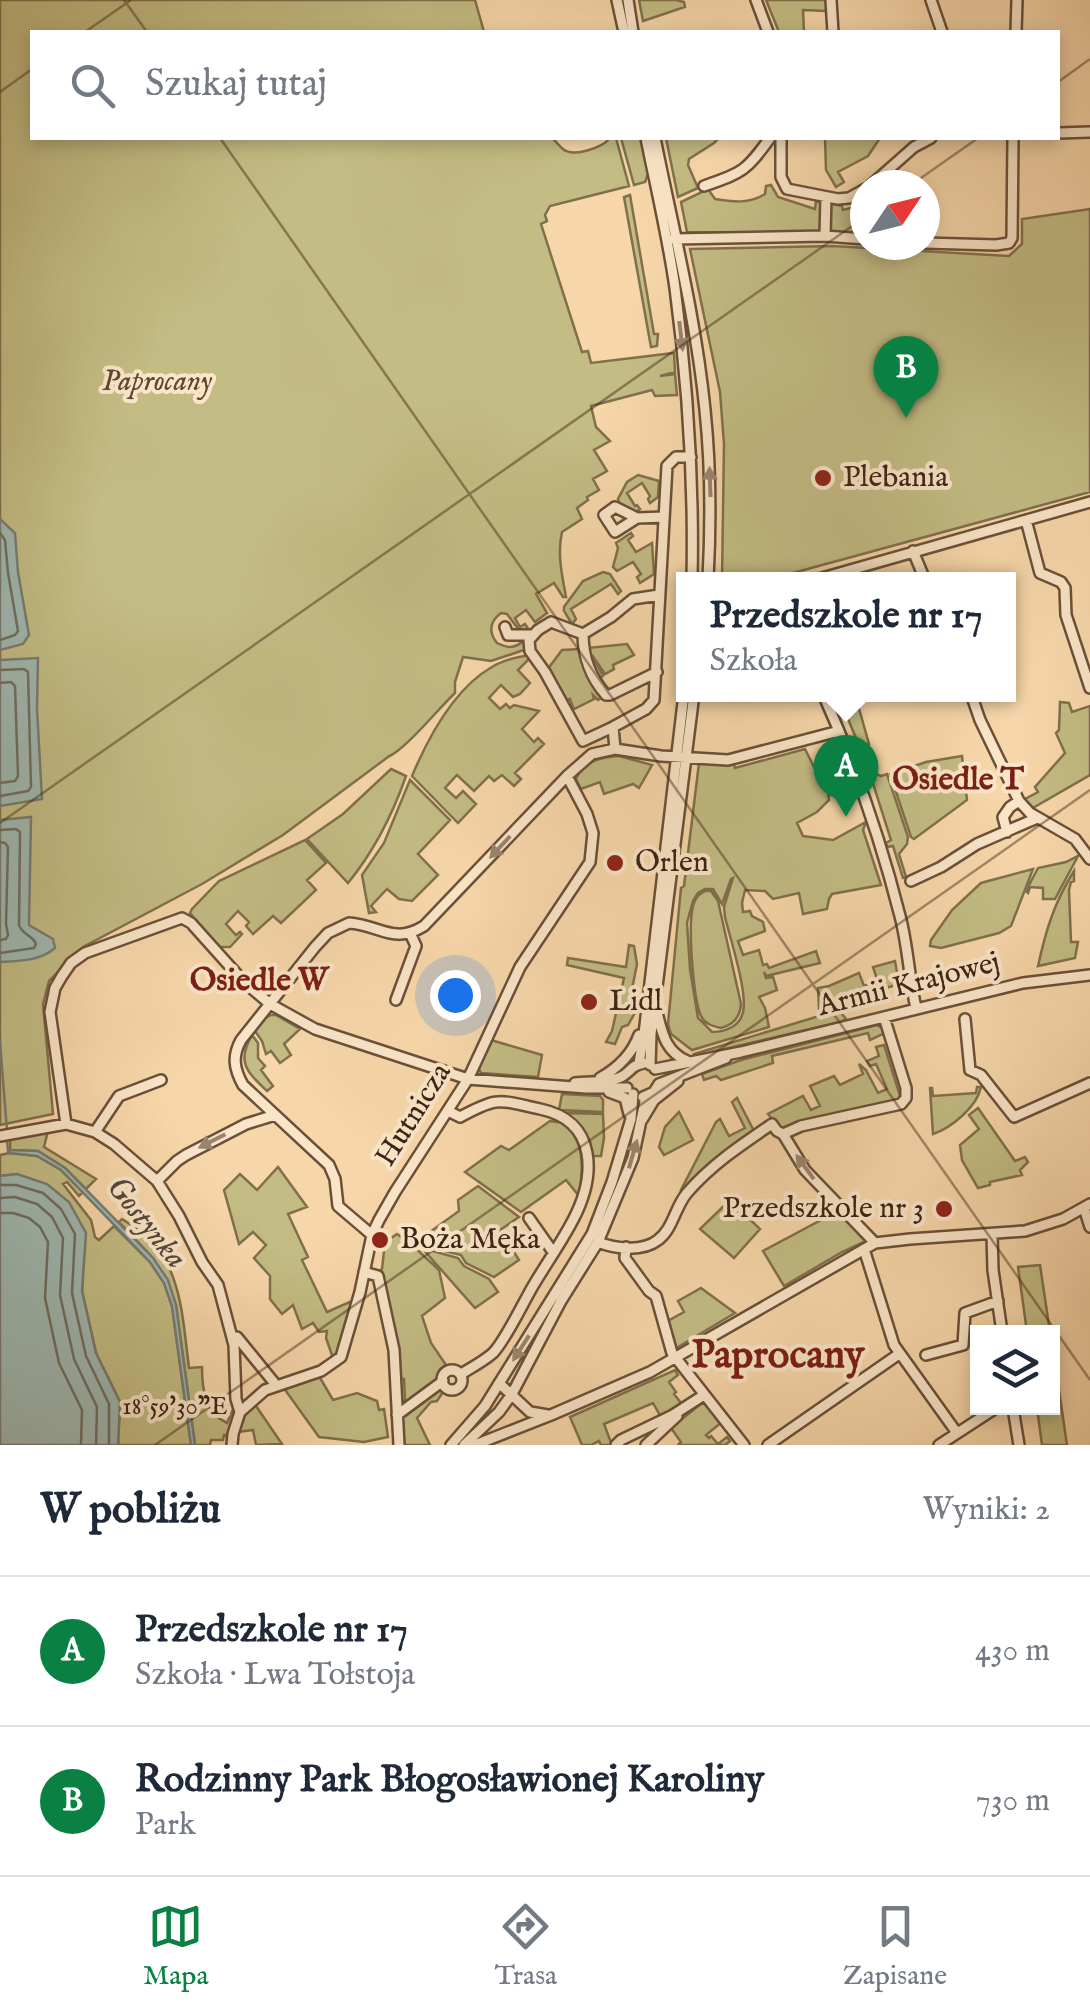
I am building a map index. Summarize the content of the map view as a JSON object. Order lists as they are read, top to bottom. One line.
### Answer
{"streets":{"street":["Armii Krajowej","Hutnicza"]},"districts":["Osiedle T","Osiedle W","Paprocany"],"water":["Gostynka"],"parks":["Paprocany"],"places":["Plebania","Orlen","Lidl","Przedszkole nr 3","Boża Męka"],"north":"top right","page":{"search":"Szukaj tutaj","pins":["B","A"],"popup":["Przedszkole nr 17","Szkoła"],"heading":["W pobliżu","Wyniki: 2"],"list":[{"mark":"A","name":"Przedszkole nr 17","note":"Szkoła · Lwa Tołstoja","value":"430 m"},{"mark":"B","name":"Rodzinny Park Błogosławionej Karoliny","note":"Park","value":"730 m"}],"nav":["Mapa","Trasa","Zapisane"]},"coordinates":["18°59'30\"E"]}
